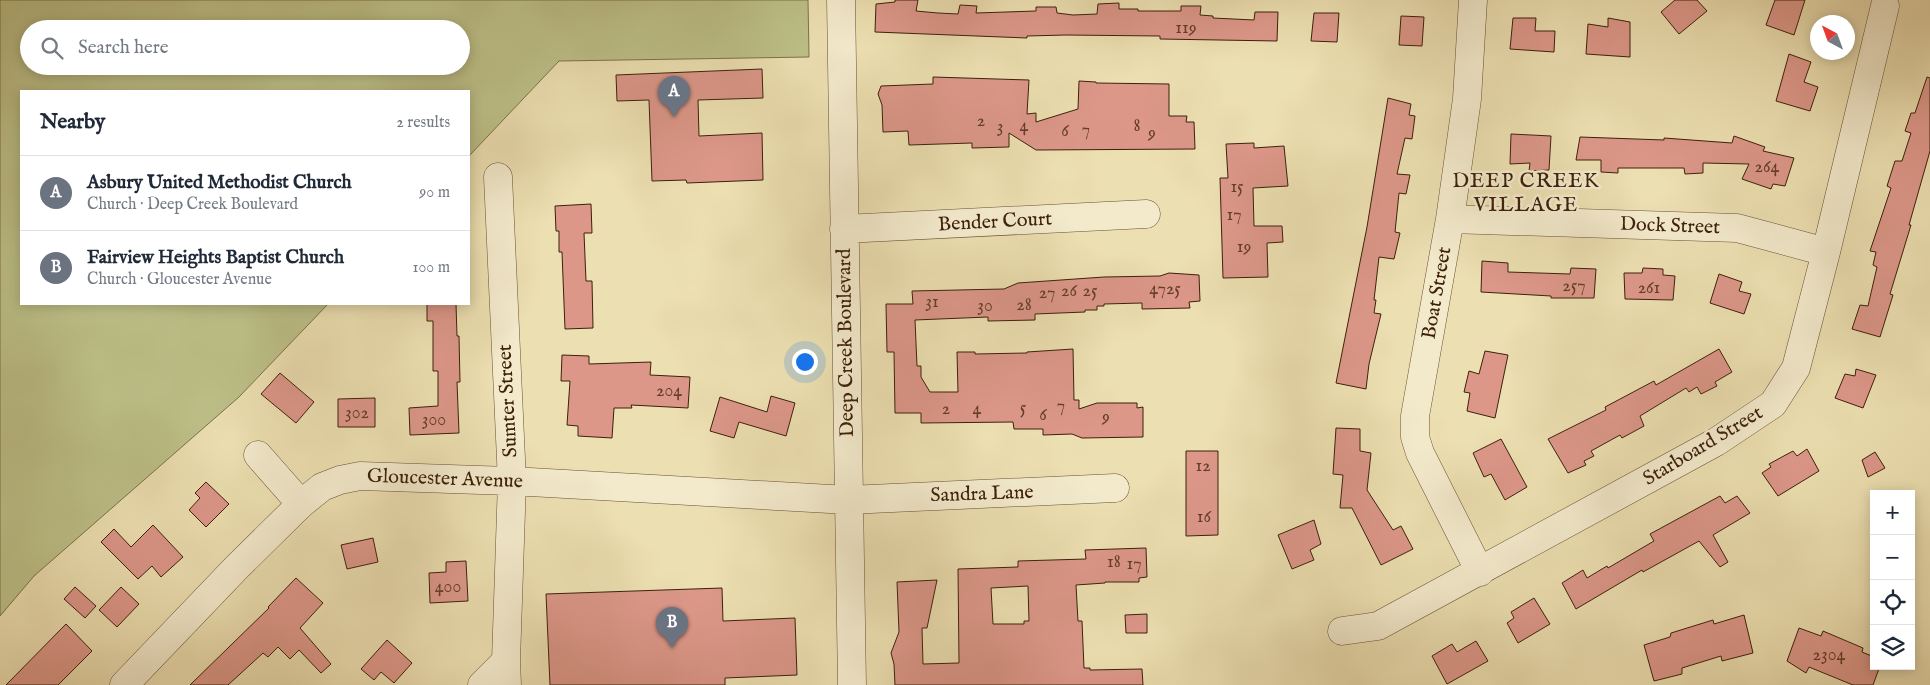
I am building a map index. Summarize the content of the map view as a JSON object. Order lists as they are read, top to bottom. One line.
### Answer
{"streets":{"street":["Bender Court","Dock Street","Boat Street","Deep Creek Boulevard","Sumter Street","Starboard Street","Gloucester Avenue","Sandra Lane"]},"crossings":[["Bender Court","Deep Creek Boulevard"],["Dock Street","Boat Street"],["Dock Street","Starboard Street"],["Boat Street","Starboard Street"],["Deep Creek Boulevard","Gloucester Avenue"],["Deep Creek Boulevard","Sandra Lane"],["Sumter Street","Gloucester Avenue"],["Gloucester Avenue","Sandra Lane"]],"districts":["DEEP CREEK VILLAGE"],"house_numbers":["119","2","4","8","3","7","6","9","264","15","17","19","257","261","4725","26","25","27","31","28","30","204","7","5","2","4","302","6","9","300","12","16","18","17","400","2304"],"north":"top left","page":{"search":"Search here","pins":["A","B"],"heading":["Nearby","2 results"],"list":[{"mark":"A","name":"Asbury United Methodist Church","note":"Church · Deep Creek Boulevard","value":"90 m"},{"mark":"B","name":"Fairview Heights Baptist Church","note":"Church · Gloucester Avenue","value":"100 m"}],"map_buttons":["+","−"]}}
